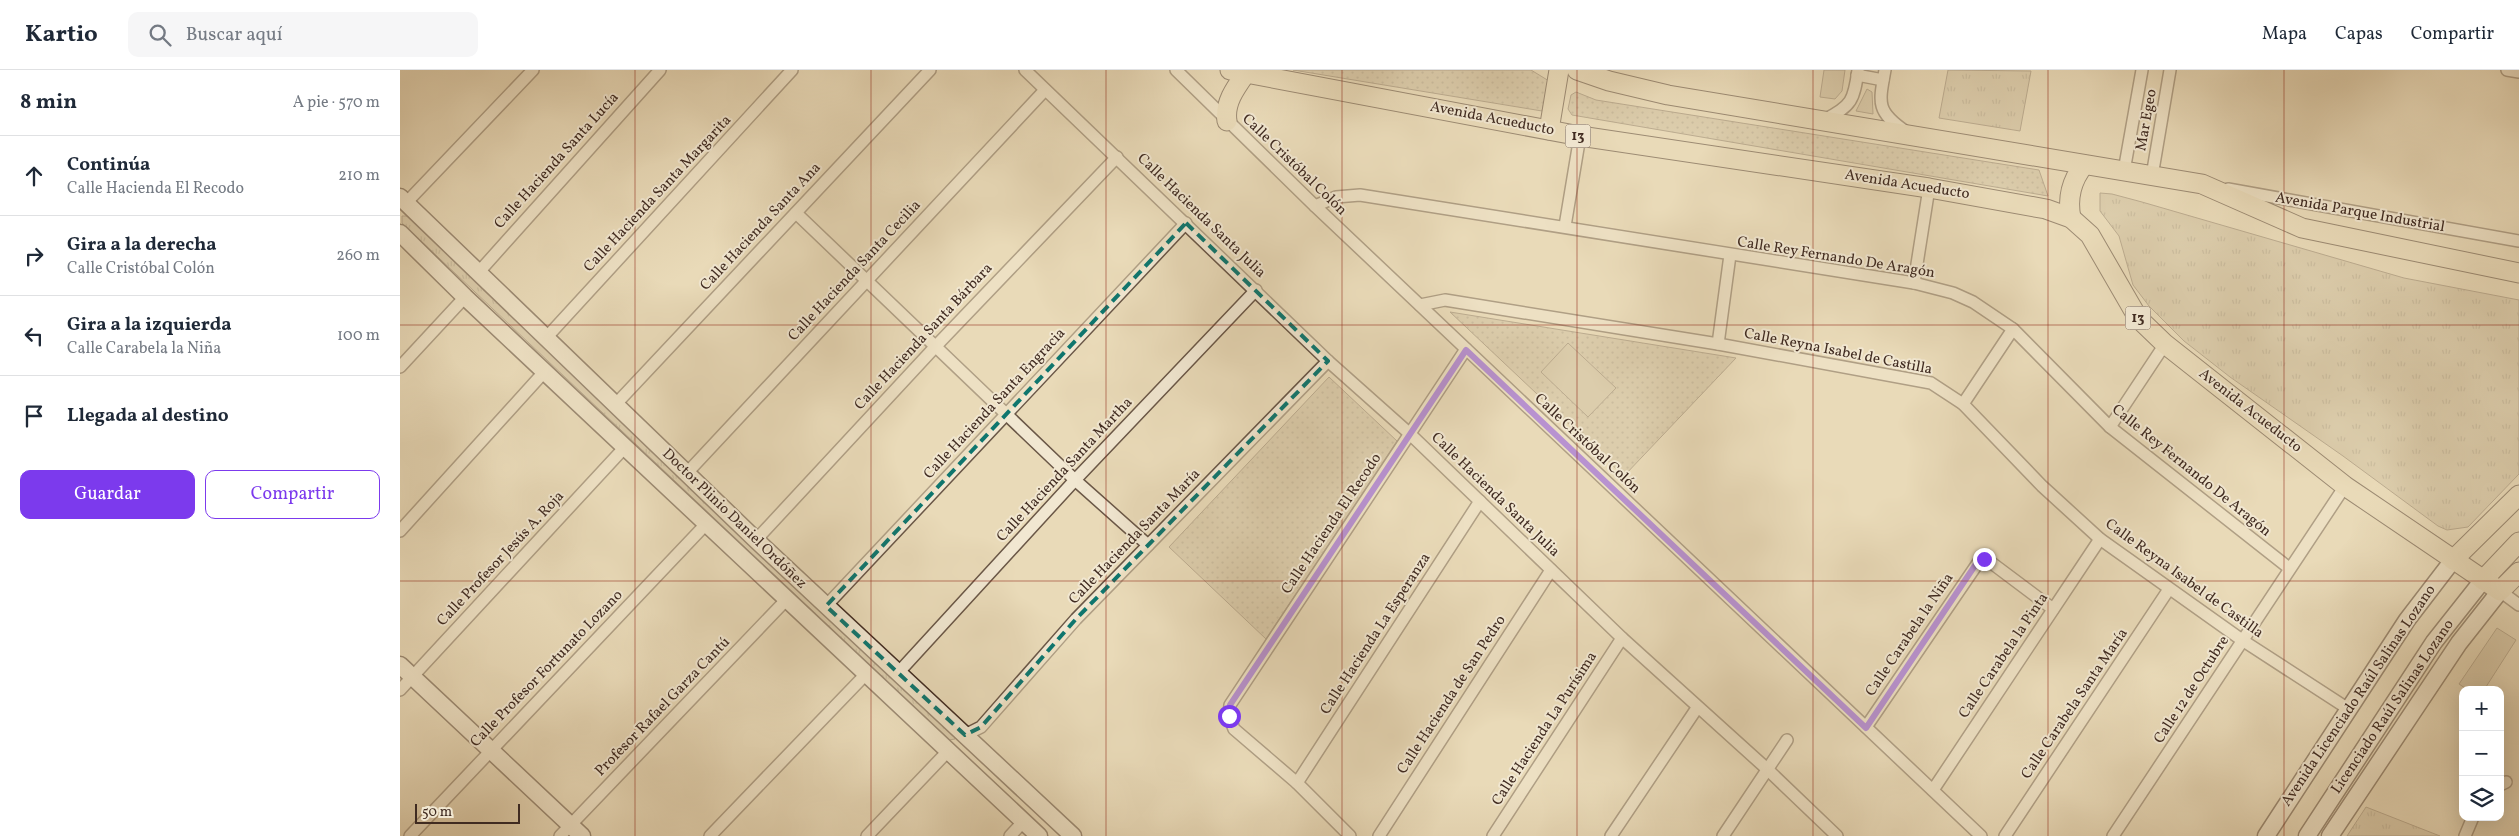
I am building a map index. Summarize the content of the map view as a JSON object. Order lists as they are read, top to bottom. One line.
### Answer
{"streets":{"main road":["Avenida Acueducto","13","Avenida Licenciado Raúl Salinas Lozano"],"street":["Mar Egeo","Calle Hacienda Santa Lucía","Calle Cristóbal Colón","Calle Hacienda Santa Margarita","Avenida Parque Industrial","Calle Hacienda Santa Julia","Calle Hacienda Santa Ana","Calle Rey Fernando De Aragón","Calle Hacienda Santa Cecilia","Calle Hacienda Santa Bárbara","Calle Reyna Isabel de Castilla","Calle Hacienda Santa Engracia","Calle Hacienda Santa Martha","Doctor Plinio Daniel Ordóñez","Calle Hacienda El Recodo","Calle Hacienda Santa María","Calle Profesor Jesús A. Roja","Calle Hacienda La Esperanza","Calle Carabela la Niña","Calle Carabela la Pinta","Calle Profesor Fortunato Lozano","Calle 12 de Octubre","Calle Hacienda de San Pedro","Calle Carabela Santa María","Profesor Rafael Garza Cantú","Licenciado Raúl Salinas Lozano","Calle Hacienda La Purísima"]},"crossings":[["Avenida Acueducto","Calle 12 de Octubre"],["Avenida Acueducto","Avenida Licenciado Raúl Salinas Lozano"],["Avenida Acueducto","Licenciado Raúl Salinas Lozano"],["Calle Hacienda Santa Lucía","Doctor Plinio Daniel Ordóñez"],["Calle Cristóbal Colón","Calle Rey Fernando De Aragón"],["Calle Cristóbal Colón","Calle Reyna Isabel de Castilla"],["Calle Cristóbal Colón","Calle Hacienda El Recodo"],["Calle Cristóbal Colón","Calle Carabela la Niña"],["Calle Cristóbal Colón","Calle Carabela la Pinta"],["Calle Hacienda Santa Margarita","Doctor Plinio Daniel Ordóñez"],["Calle Hacienda Santa Julia","Calle Hacienda Santa Cecilia"],["Calle Hacienda Santa Julia","Calle Hacienda Santa Bárbara"],["Calle Hacienda Santa Julia","Calle Hacienda Santa Engracia"],["Calle Hacienda Santa Julia","Calle Hacienda Santa Martha"],["Calle Hacienda Santa Julia","Calle Hacienda El Recodo"],["Calle Hacienda Santa Julia","Calle Hacienda Santa María"],["Calle Hacienda Santa Julia","Calle Hacienda La Esperanza"],["Calle Hacienda Santa Julia","Calle Hacienda de San Pedro"],["Calle Hacienda Santa Julia","Calle Hacienda La Purísima"],["Calle Hacienda Santa Ana","Doctor Plinio Daniel Ordóñez"],["Calle Rey Fernando De Aragón","Calle 12 de Octubre"],["Calle Hacienda Santa Cecilia","Doctor Plinio Daniel Ordóñez"],["Calle Hacienda Santa Bárbara","Doctor Plinio Daniel Ordóñez"],["Calle Reyna Isabel de Castilla","Calle Carabela la Pinta"],["Calle Reyna Isabel de Castilla","Calle 12 de Octubre"],["Calle Reyna Isabel de Castilla","Avenida Licenciado Raúl Salinas Lozano"],["Calle Reyna Isabel de Castilla","Calle Carabela Santa María"],["Calle Hacienda Santa Engracia","Doctor Plinio Daniel Ordóñez"],["Calle Hacienda Santa Martha","Doctor Plinio Daniel Ordóñez"],["Doctor Plinio Daniel Ordóñez","Calle Hacienda Santa María"],["Doctor Plinio Daniel Ordóñez","Calle Profesor Jesús A. Roja"],["Doctor Plinio Daniel Ordóñez","Calle Profesor Fortunato Lozano"],["Doctor Plinio Daniel Ordóñez","Profesor Rafael Garza Cantú"],["Calle Hacienda El Recodo","Calle Hacienda La Esperanza"],["Calle Carabela la Niña","Calle Carabela la Pinta"]],"scale_bar":"50 m","page":{"header":"Kartio","search":"Buscar aquí","nav":["Mapa","Capas","Compartir"],"heading":["8 min","A pie · 570 m"],"list":[["Continúa","Calle Hacienda El Recodo","210 m"],["Gira a la derecha","Calle Cristóbal Colón","260 m"],["Gira a la izquierda","Calle Carabela la Niña","100 m"],"Llegada al destino"],"buttons":["Guardar","Compartir"],"map_buttons":["+","−"],"scale":"50 m"}}
